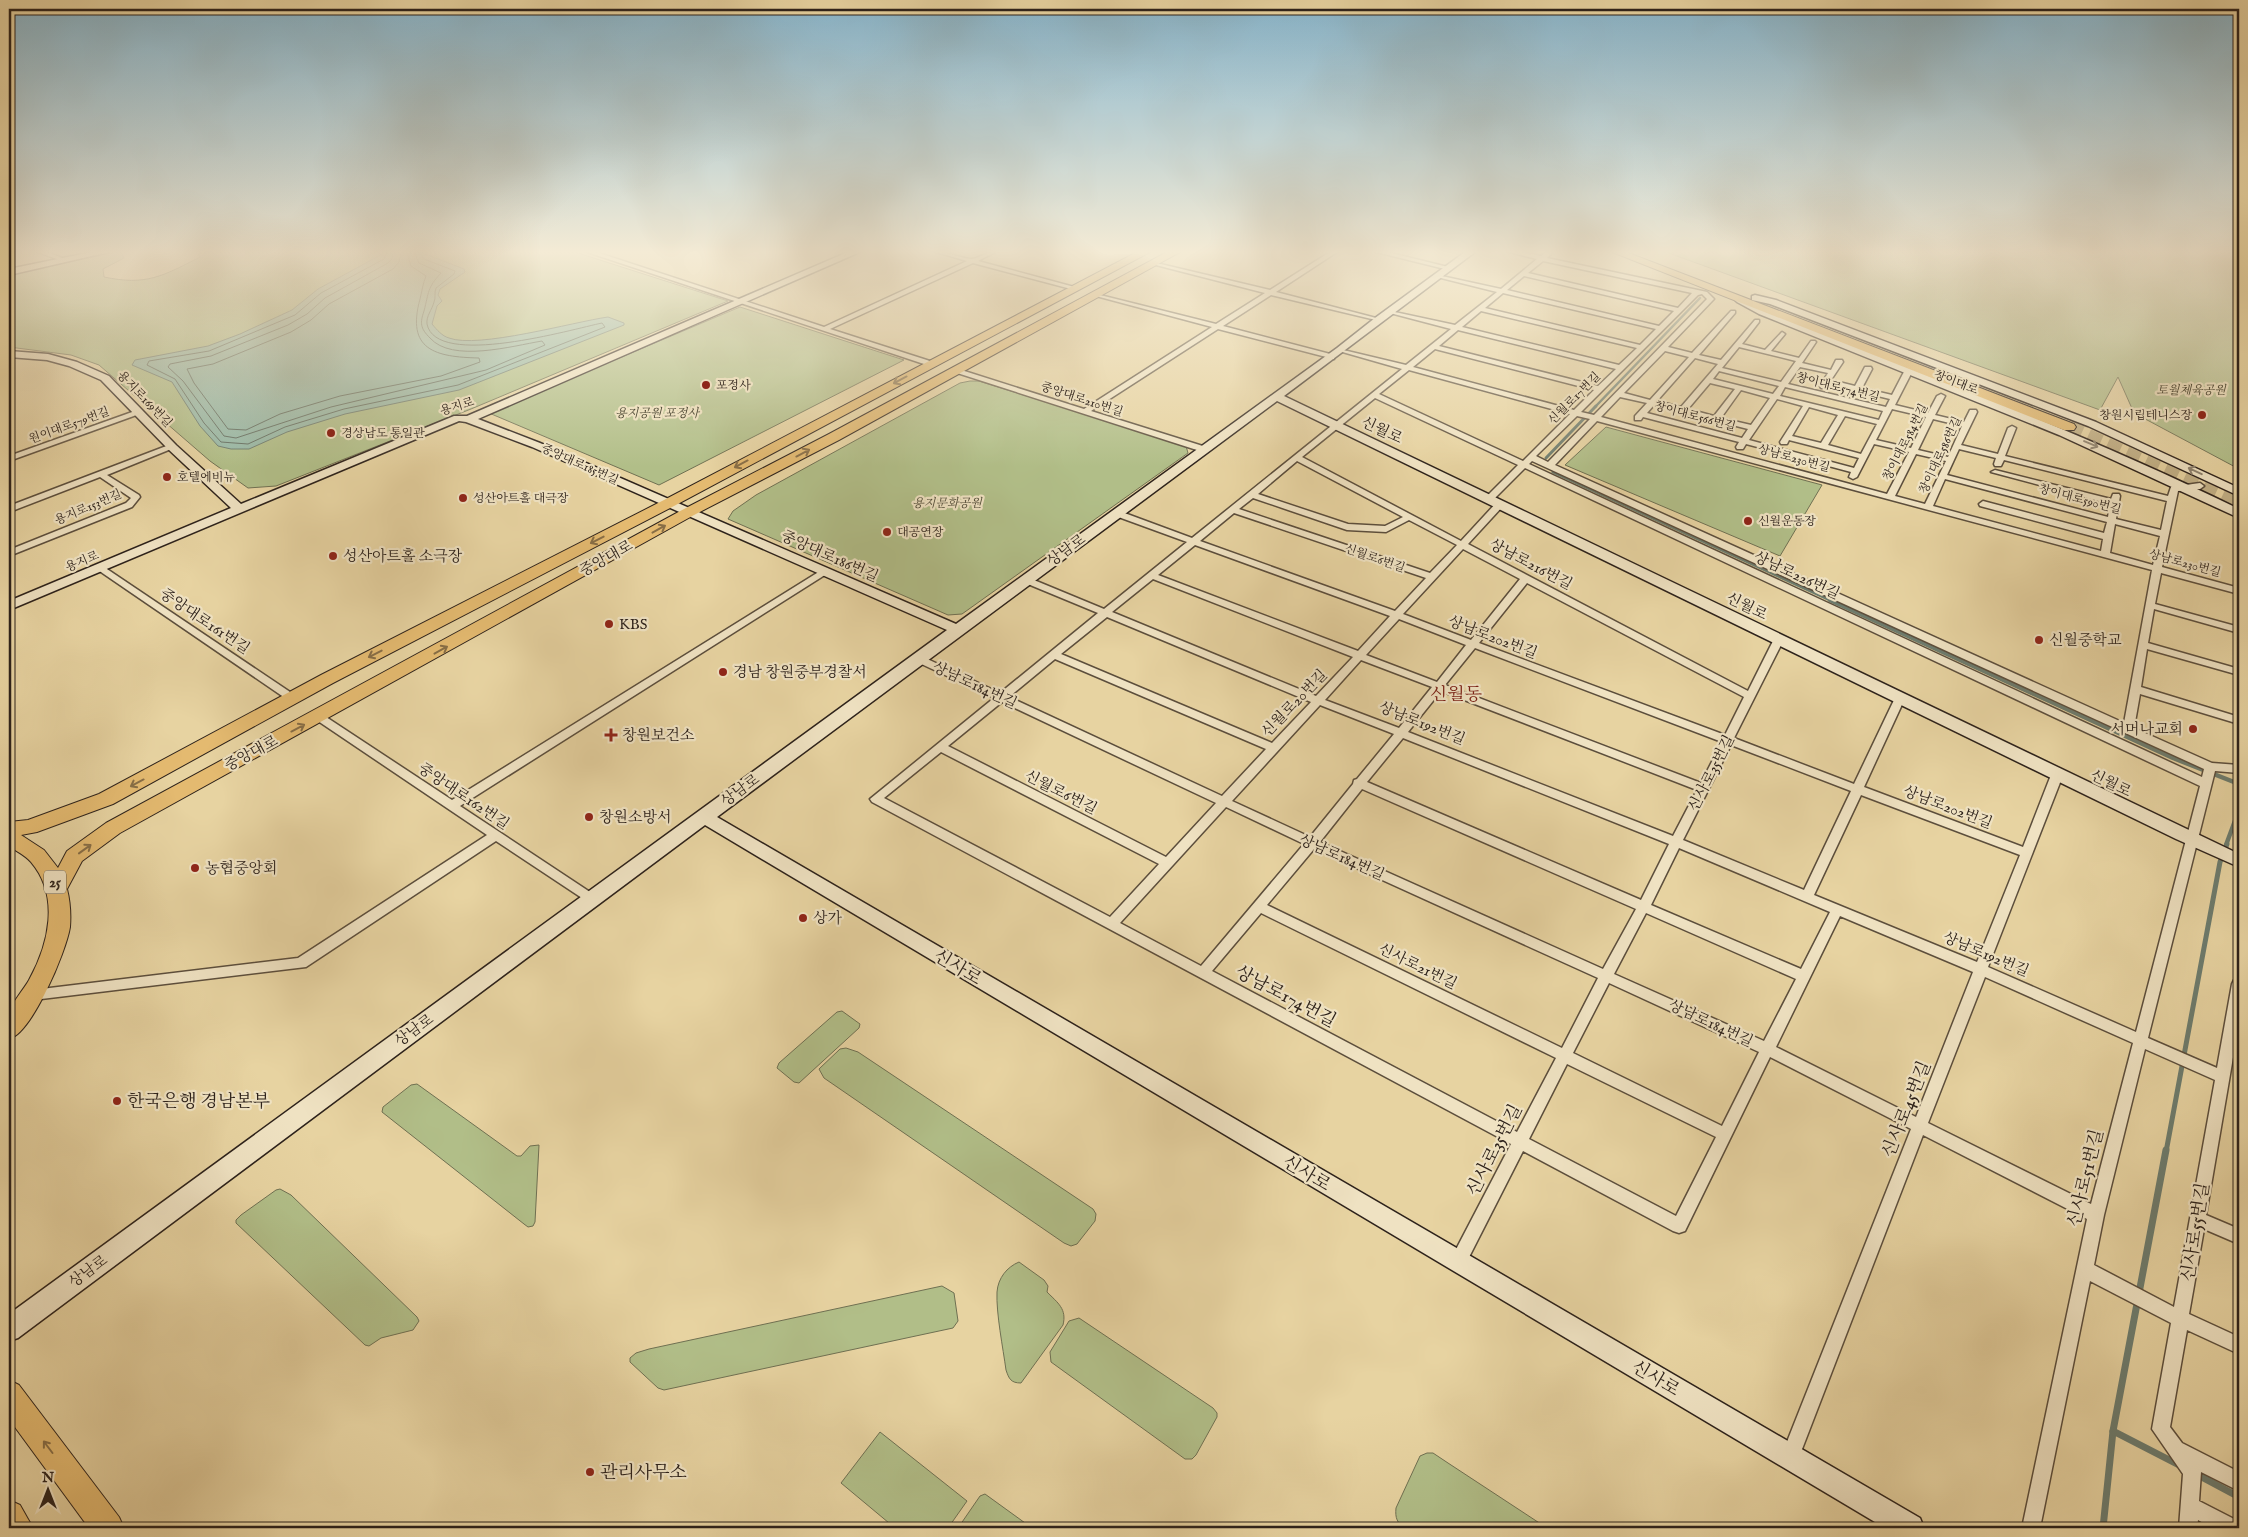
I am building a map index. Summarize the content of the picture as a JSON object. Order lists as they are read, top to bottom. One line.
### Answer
{"streets":{"main road":["창이대로","용지로169번길","용지로","신월로","중앙대로185번길","상남로","중앙대로186번길","중앙대로","25","신사로"],"street":["창이대로574번길","신월로17번길","중앙대로210번길","창이대로566번길","원이대로579번길","창이대로584번길","창이대로586번길","상남로230번길","창이대로590번길","용지로153번길","신월로6번길","상남로216번길","상남로226번길","중앙대로161번길","상남로202번길","상남로184번길","신월로20번길","상남로192번길","신사로35번길","중앙대로162번길","신사로21번길","상남로174번길","신사로45번길","신사로51번길","신사로55번길"]},"crossings":[["창이대로574번길","창이대로566번길"],["창이대로574번길","창이대로584번길"],["창이대로574번길","창이대로586번길"],["창이대로574번길","상남로230번길"],["신월로17번길","신월로"],["신월로17번길","상남로230번길"],["신월로17번길","상남로226번길"],["신월로17번길","신월로20번길"],["용지로169번길","용지로"],["용지로169번길","원이대로579번길"],["용지로169번길","용지로153번길"],["중앙대로210번길","상남로"],["중앙대로210번길","중앙대로"],["용지로","중앙대로185번길"],["용지로","중앙대로161번길"],["창이대로566번길","상남로230번길"],["신월로","상남로"],["신월로","신월로20번길"],["신월로","신사로35번길"],["신월로","신사로45번길"],["신월로","신사로51번길"],["창이대로584번길","상남로230번길"],["창이대로586번길","상남로230번길"],["창이대로586번길","창이대로590번길"],["상남로230번길","상남로"],["중앙대로185번길","중앙대로186번길"],["중앙대로185번길","중앙대로"],["상남로","중앙대로186번길"],["상남로","상남로202번길"],["상남로","상남로184번길"],["상남로","상남로192번길"],["상남로","중앙대로162번길"],["상남로","신사로"],["중앙대로186번길","중앙대로"],["중앙대로","중앙대로161번길"],["중앙대로","중앙대로162번길"],["중앙대로","25"],["신월로6번길","상남로216번길"],["신월로6번길","신월로20번길"],["신월로6번길","상남로174번길"],["상남로216번길","신월로20번길"],["상남로216번길","신사로35번길"],["상남로226번길","신사로51번길"],["상남로202번길","신월로20번길"],["상남로202번길","신사로35번길"],["상남로202번길","신사로45번길"],["상남로184번길","신월로20번길"],["상남로184번길","상남로192번길"],["상남로184번길","신사로35번길"],["상남로184번길","상남로174번길"],["상남로184번길","신사로45번길"],["상남로184번길","신사로51번길"],["신월로20번길","상남로192번길"],["신월로20번길","상남로174번길"],["상남로192번길","신사로35번길"],["상남로192번길","신사로45번길"],["상남로192번길","신사로51번길"],["상남로192번길","신사로55번길"],["신사로35번길","신사로21번길"],["신사로35번길","신사로"],["신사로35번길","상남로174번길"],["신사로","신사로45번길"]],"districts":["신월동"],"parks":["토월체육공원","용지공원 포정사","용지문화공원"],"places":{"other":["포정사","창원시립테니스장","경상남도 통일관","호텔에비뉴","성산아트홀 대극장","신월운동장","대공연장","성산아트홀 소극장","KBS","신월중학교","경남 창원중부경찰서","서머나교회","창원소방서","농협중앙회","상가","한국은행 경남본부","관리사무소"],"health":["창원보건소"]},"north":"top"}
